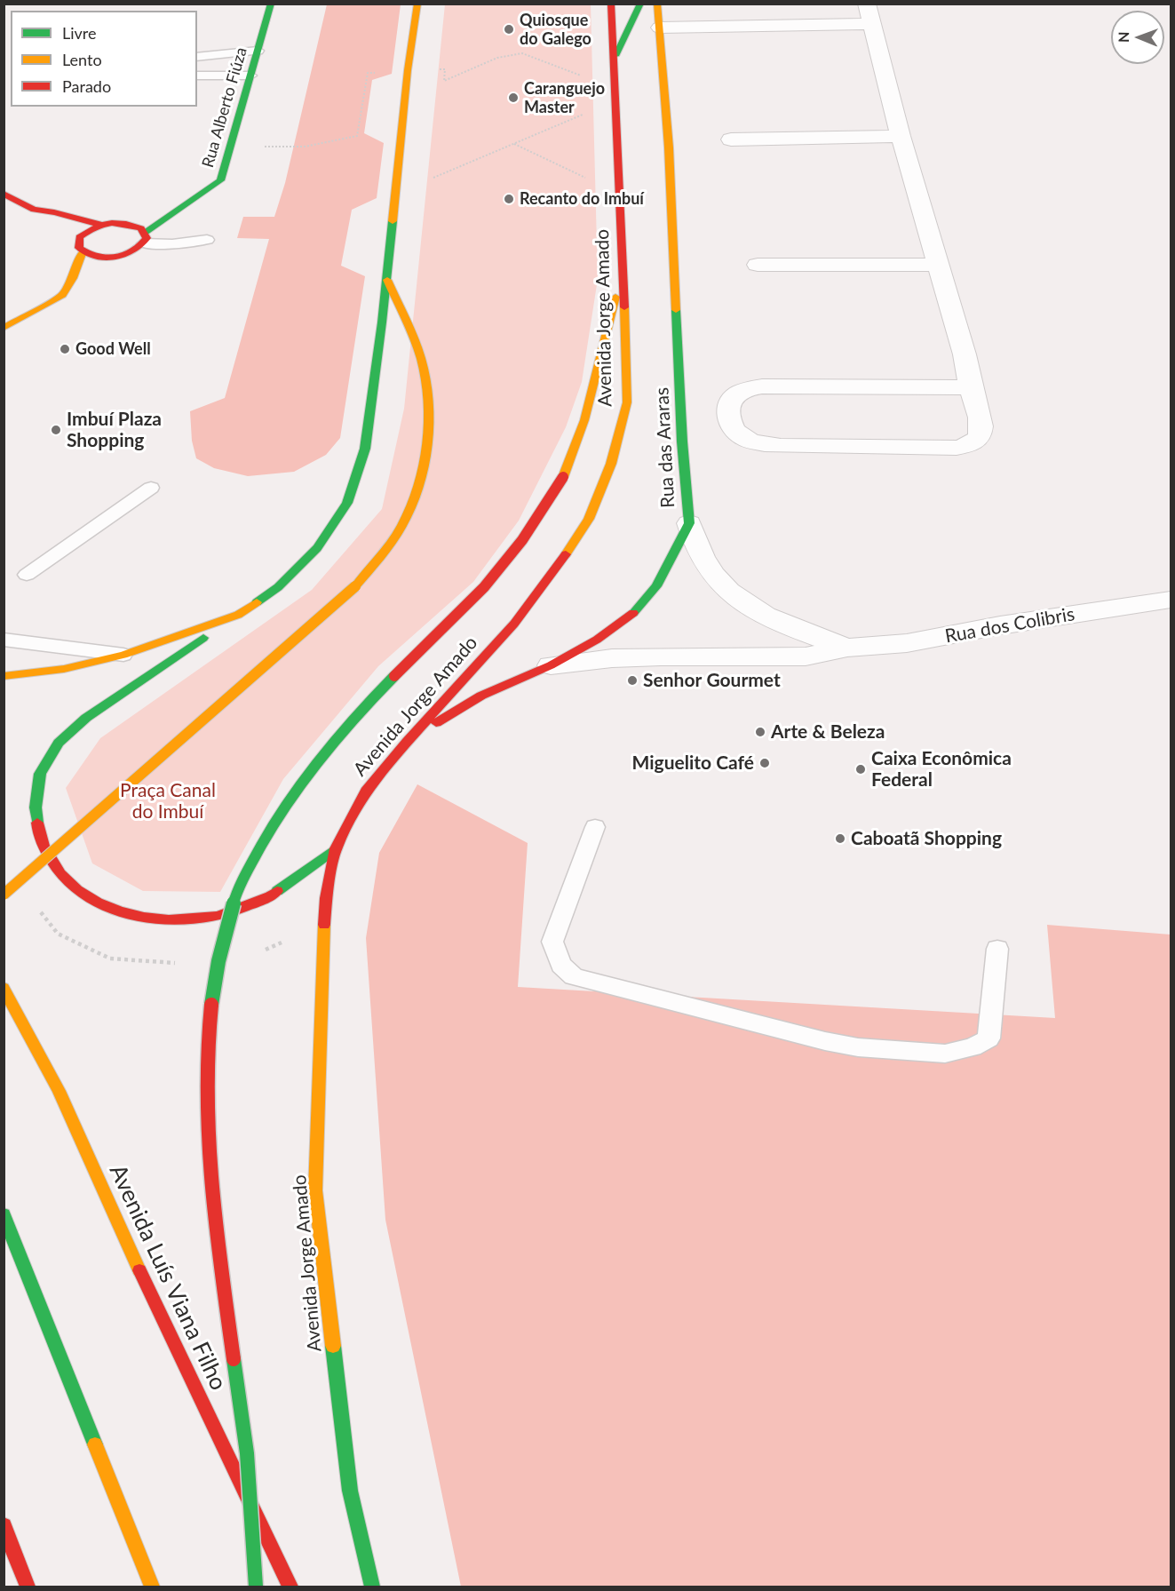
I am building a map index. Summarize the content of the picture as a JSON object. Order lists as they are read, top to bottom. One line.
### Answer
{"streets":{"main road":["Rua Alberto Fiúza","Avenida Jorge Amado","Rua das Araras","Avenida Luís Viana Filho"],"street":["Rua dos Colibris"]},"crossings":[["Avenida Jorge Amado","Rua das Araras"],["Rua das Araras","Rua dos Colibris"]],"parks":["Praça Canal do Imbuí"],"places":["Quiosque do Galego","Caranguejo Master","Recanto do Imbuí","Good Well","Imbuí Plaza Shopping","Senhor Gourmet","Arte & Beleza","Miguelito Café","Caixa Econômica Federal","Caboatã Shopping"],"legend":["Livre","Lento","Parado"],"north":"left"}
